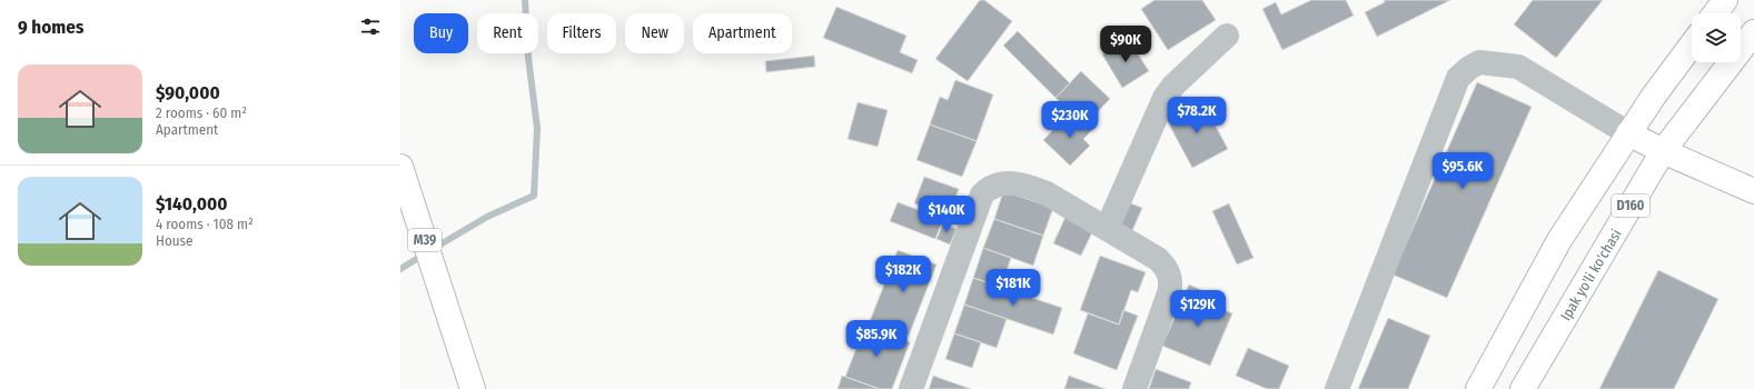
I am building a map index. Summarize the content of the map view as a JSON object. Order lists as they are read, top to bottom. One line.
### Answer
{"streets":{"main road":["D160","M39","Ipak yo'li ko'chasi"]},"page":{"heading":"9 homes","chip":["Buy","Rent","Filters","New","Apartment"],"price":["$90K","$78.2K","$230K","$95.6K","$140K","$182K","$181K","$129K","$85.9K"],"list":[{"name":"$90,000","note":"2 rooms · 60 m² · Apartment"},{"name":"$140,000","note":"4 rooms · 108 m² · House"}]}}
